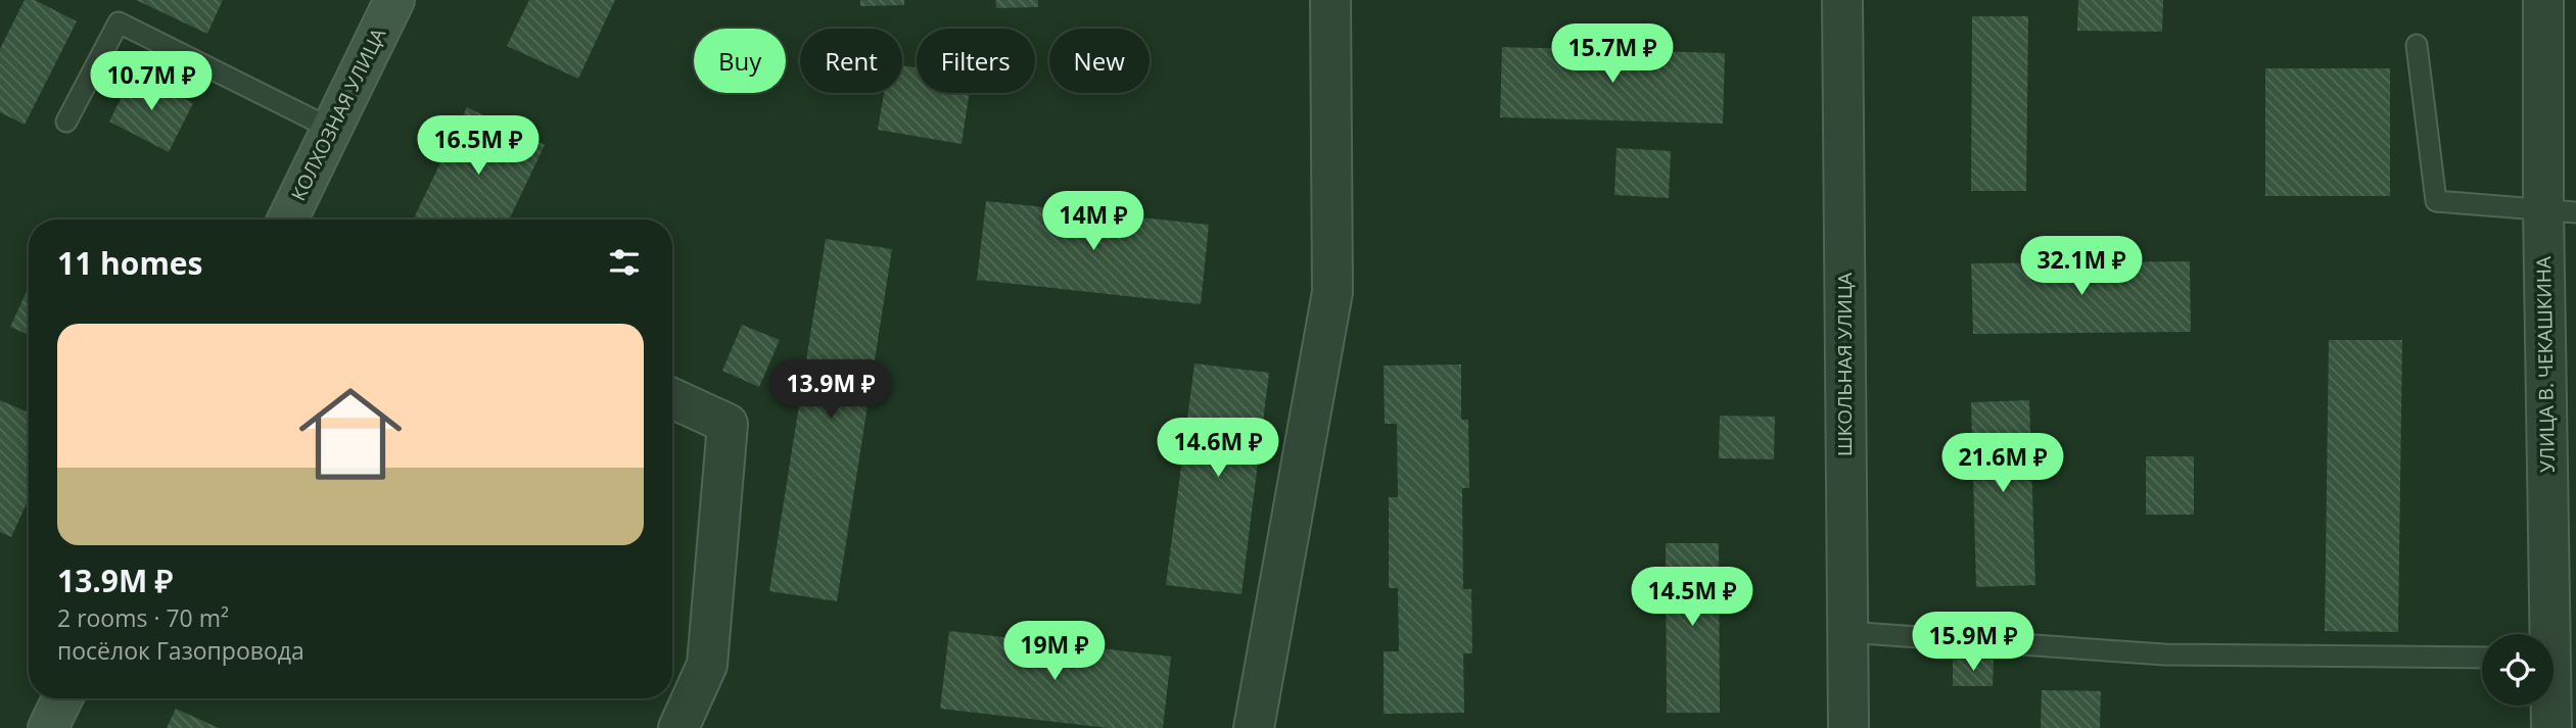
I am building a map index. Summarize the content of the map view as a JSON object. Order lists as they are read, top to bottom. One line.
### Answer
{"streets":{"main road":["КОЛХОЗНАЯ УЛИЦА"],"street":["ШКОЛЬНАЯ УЛИЦА","УЛИЦА В. ЧЕКАШКИНА"]},"page":{"price":["15.7M ₽","10.7M ₽","16.5M ₽","14M ₽","32.1M ₽","13.9M ₽","14.6M ₽","21.6M ₽","14.5M ₽","15.9M ₽","19M ₽"],"chip":["Buy","Rent","Filters","New"],"heading":"11 homes","list":[{"name":"13.9M ₽","note":"2 rooms · 70 m² · посёлок Газопровода"}]}}
